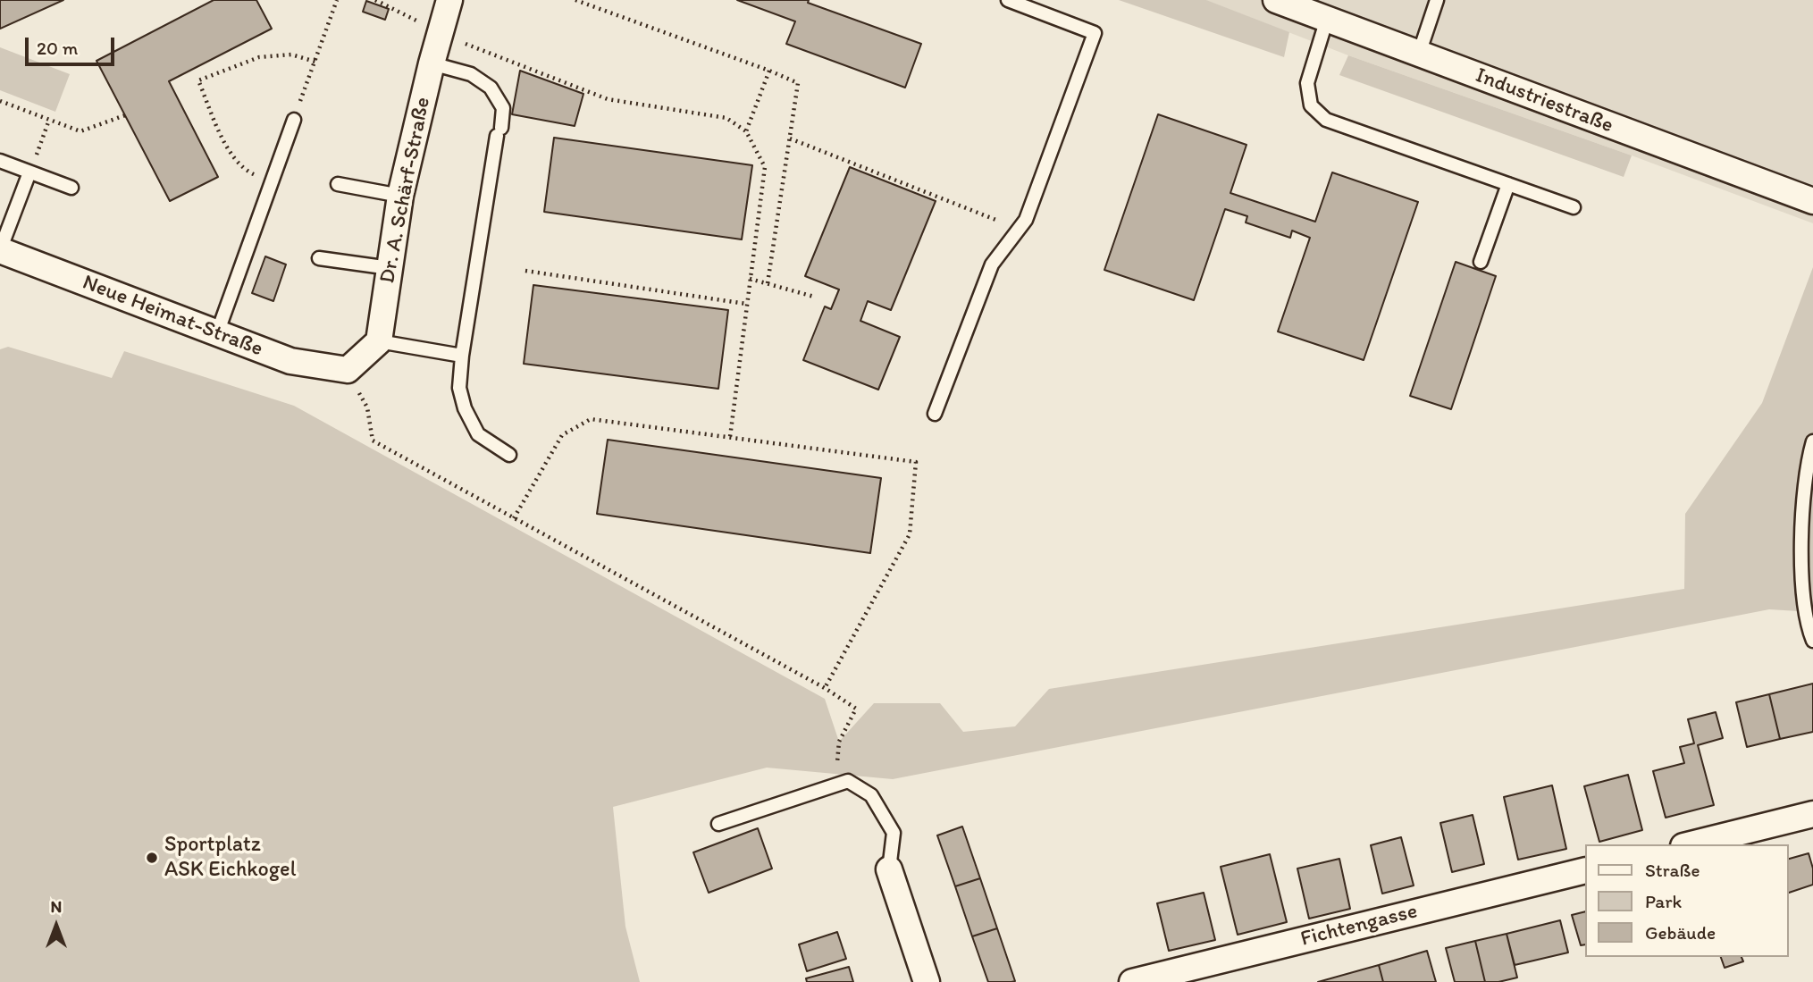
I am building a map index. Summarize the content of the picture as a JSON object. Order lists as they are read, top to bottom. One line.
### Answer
{"streets":{"street":["Industriestraße","Dr. A. Schärf-Straße","Neue Heimat-Straße","Fichtengasse"]},"places":["Sportplatz ASK Eichkogel"],"legend":["Straße","Park","Gebäude"],"scale_bar":"20 m","north":"top"}
